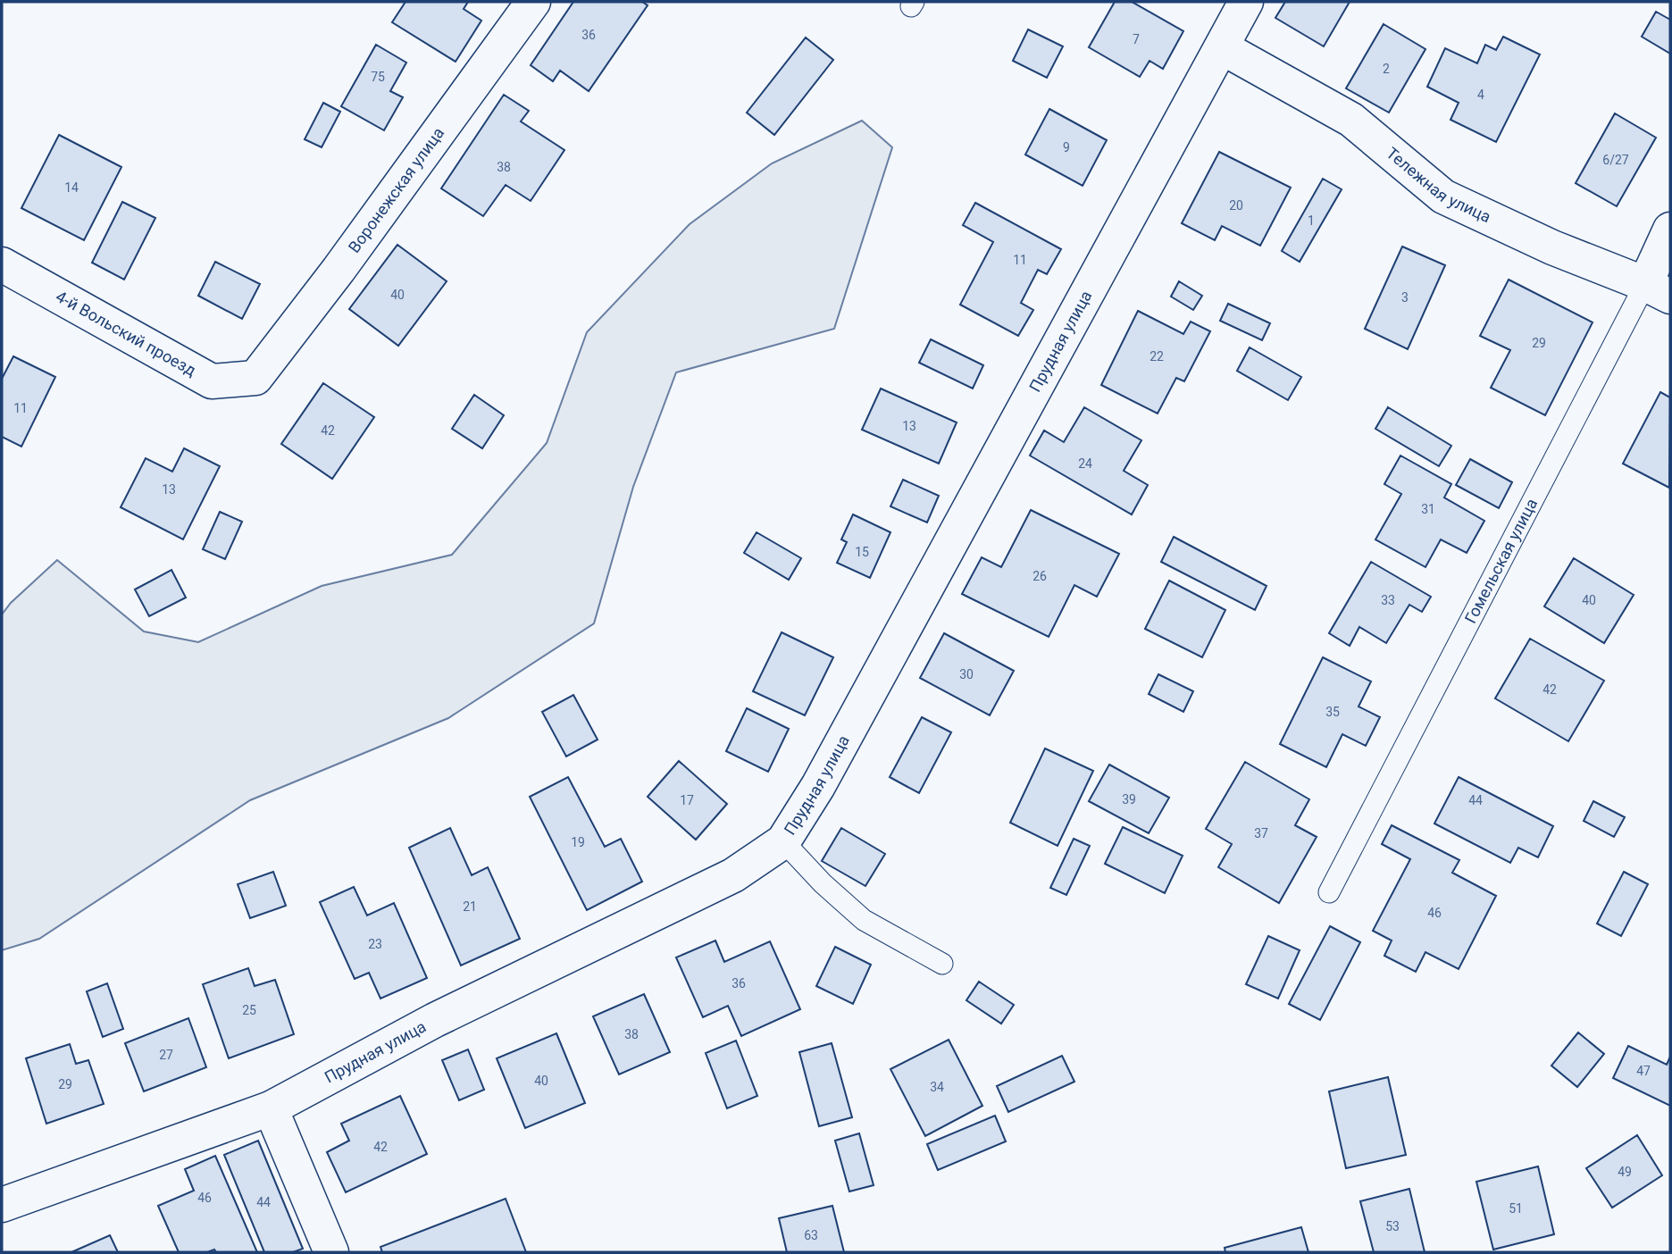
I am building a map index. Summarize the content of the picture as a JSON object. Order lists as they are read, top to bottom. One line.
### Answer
{"streets":{"street":["Тележная улица","Воронежская улица","4-й Вольский проезд","Прудная улица","Гомельская улица"]},"crossings":[["Тележная улица","Прудная улица"],["Тележная улица","Гомельская улица"],["Воронежская улица","4-й Вольский проезд"]],"house_numbers":["36","7","2","75","4","9","6/27","38","14","20","1","11","40","3","29","22","11","13","42","24","13","31","15","26","33","40","30","42","35","39","17","44","37","19","21","46","23","36","25","38","27","47","40","29","34","42","49","46","44","51","53","63"]}
